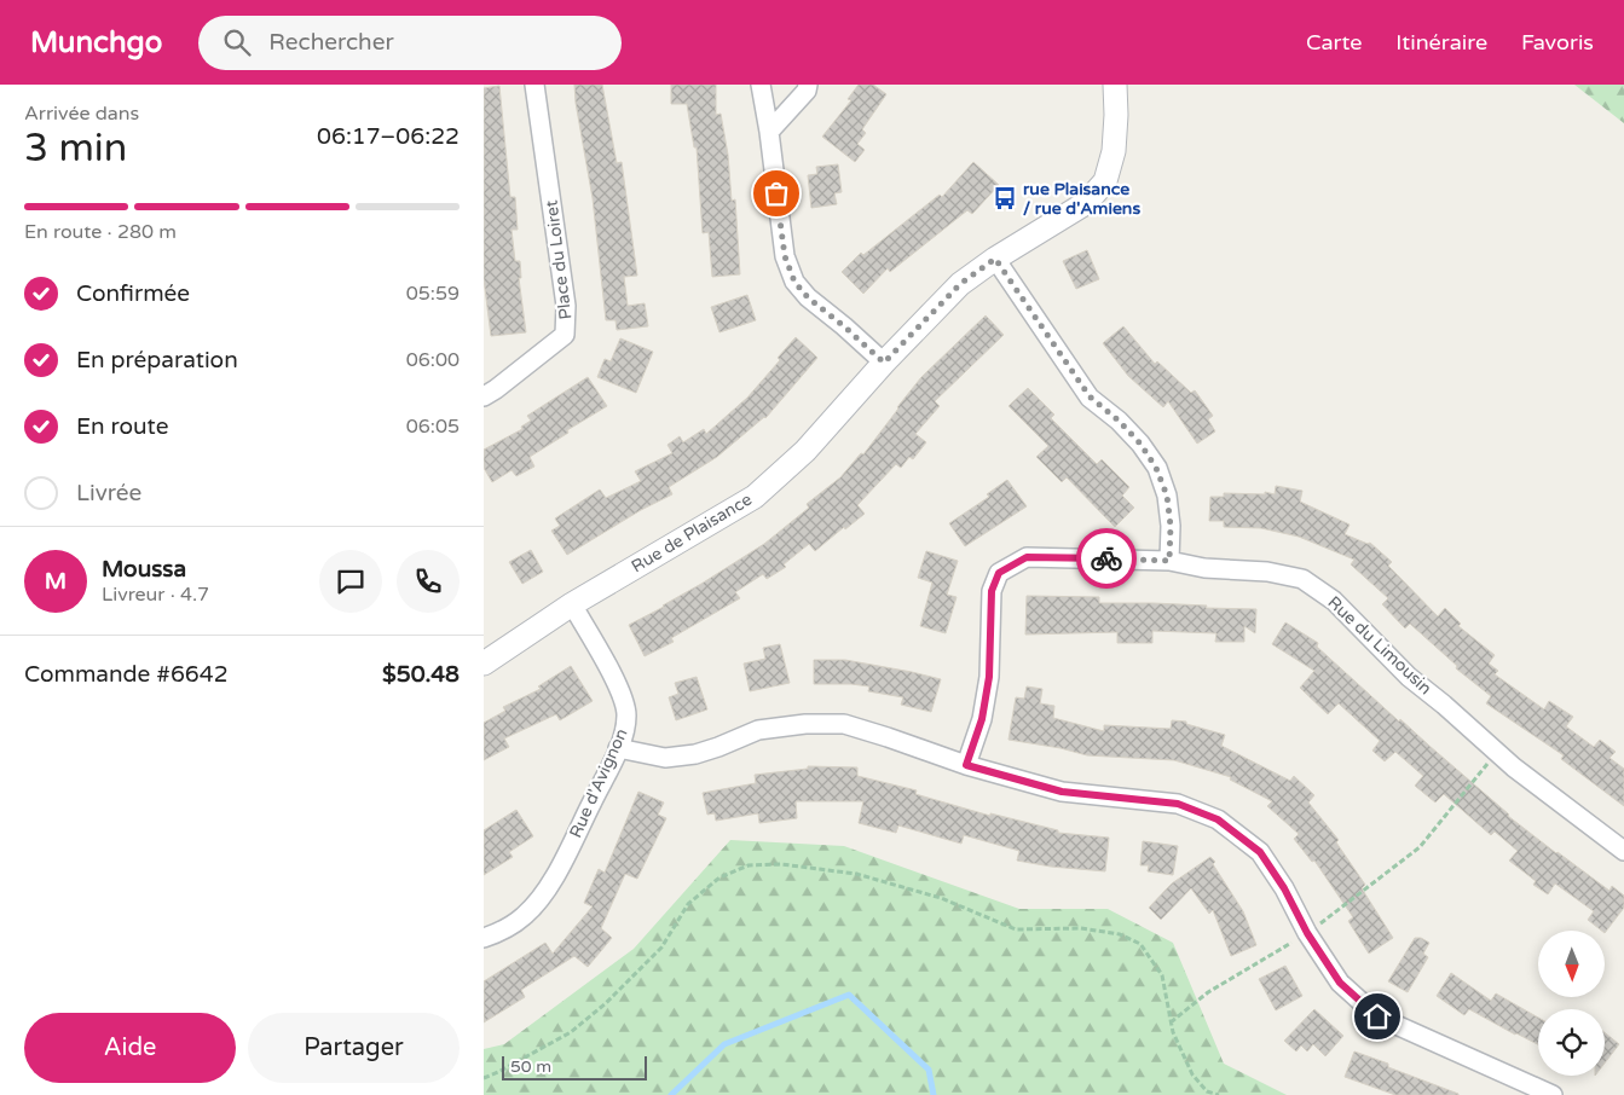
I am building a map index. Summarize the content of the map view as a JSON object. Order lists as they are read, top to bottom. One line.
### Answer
{"streets":{"street":["Place du Loiret","Rue de Plaisance","Rue du Limousin","Rue d'Avignon"]},"crossings":[["Rue de Plaisance","Rue d'Avignon"]],"places":{"bus stop":["rue Plaisance / rue d'Amiens"]},"scale_bar":"50 m","north":"bottom","page":{"header":"Munchgo","search":"Rechercher","nav":["Carte","Itinéraire","Favoris"],"heading":["3 min","Arrivée dans","06:17–06:22"],"panel":["Moussa","Livreur · 4.7","Commande #6642","$50.48"],"bar":"En route · 280 m","list":[["Confirmée","05:59"],["En préparation","06:00"],["En route","06:05"],"Livrée"],"round":"M","buttons":["Aide","Partager"],"scale":"50 m"}}
